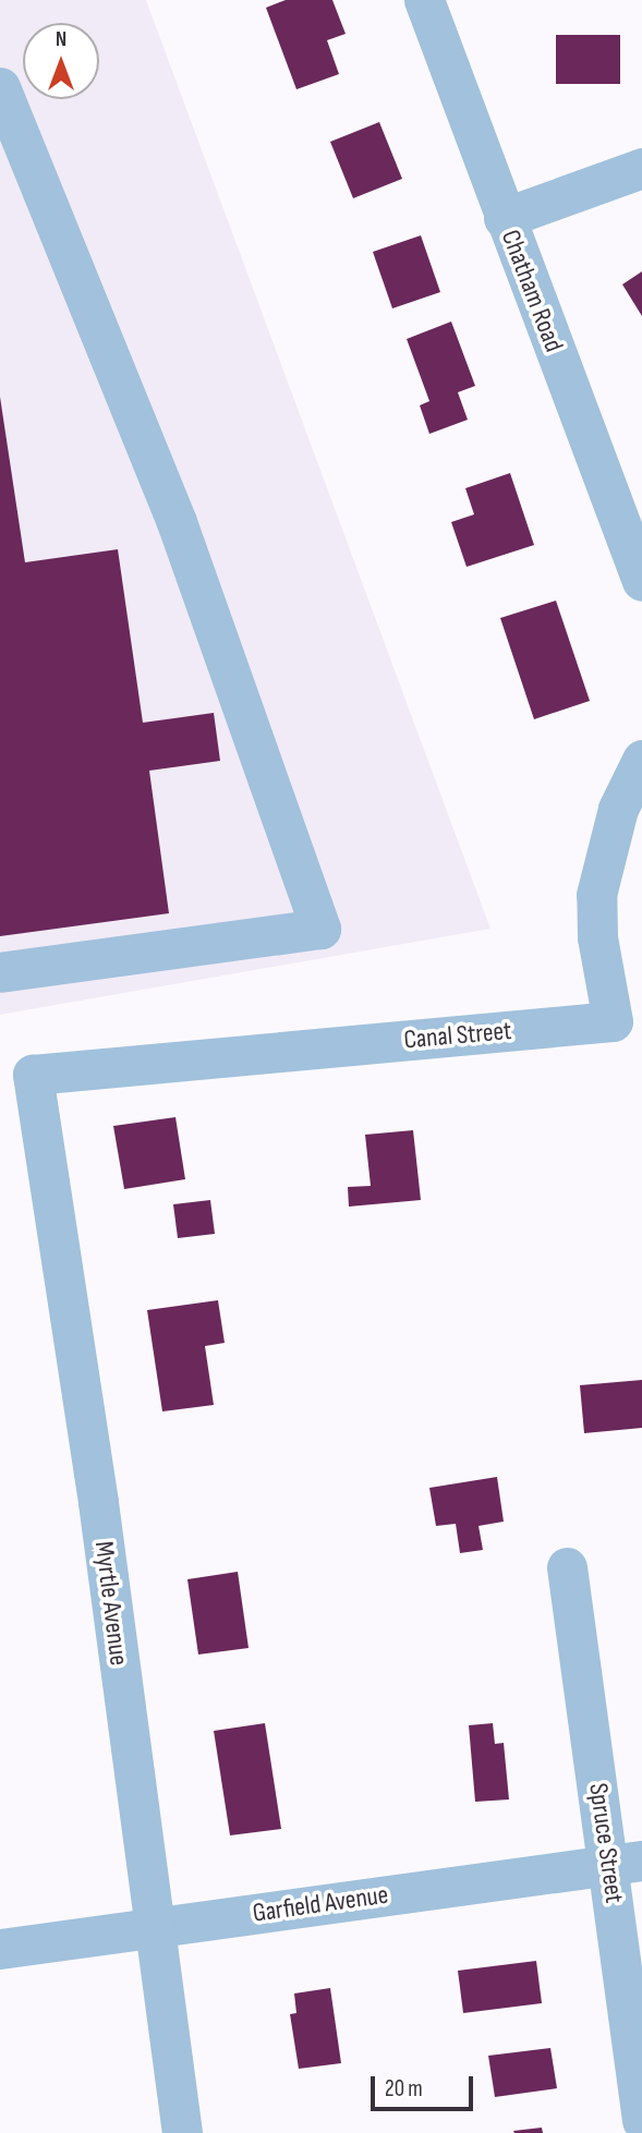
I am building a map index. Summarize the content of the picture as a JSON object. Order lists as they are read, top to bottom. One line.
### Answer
{"streets":{"street":["Chatham Road","Canal Street","Myrtle Avenue","Spruce Street","Garfield Avenue"]},"crossings":[["Canal Street","Myrtle Avenue"],["Myrtle Avenue","Garfield Avenue"],["Spruce Street","Garfield Avenue"]],"scale_bar":"20 m","north":"top"}
